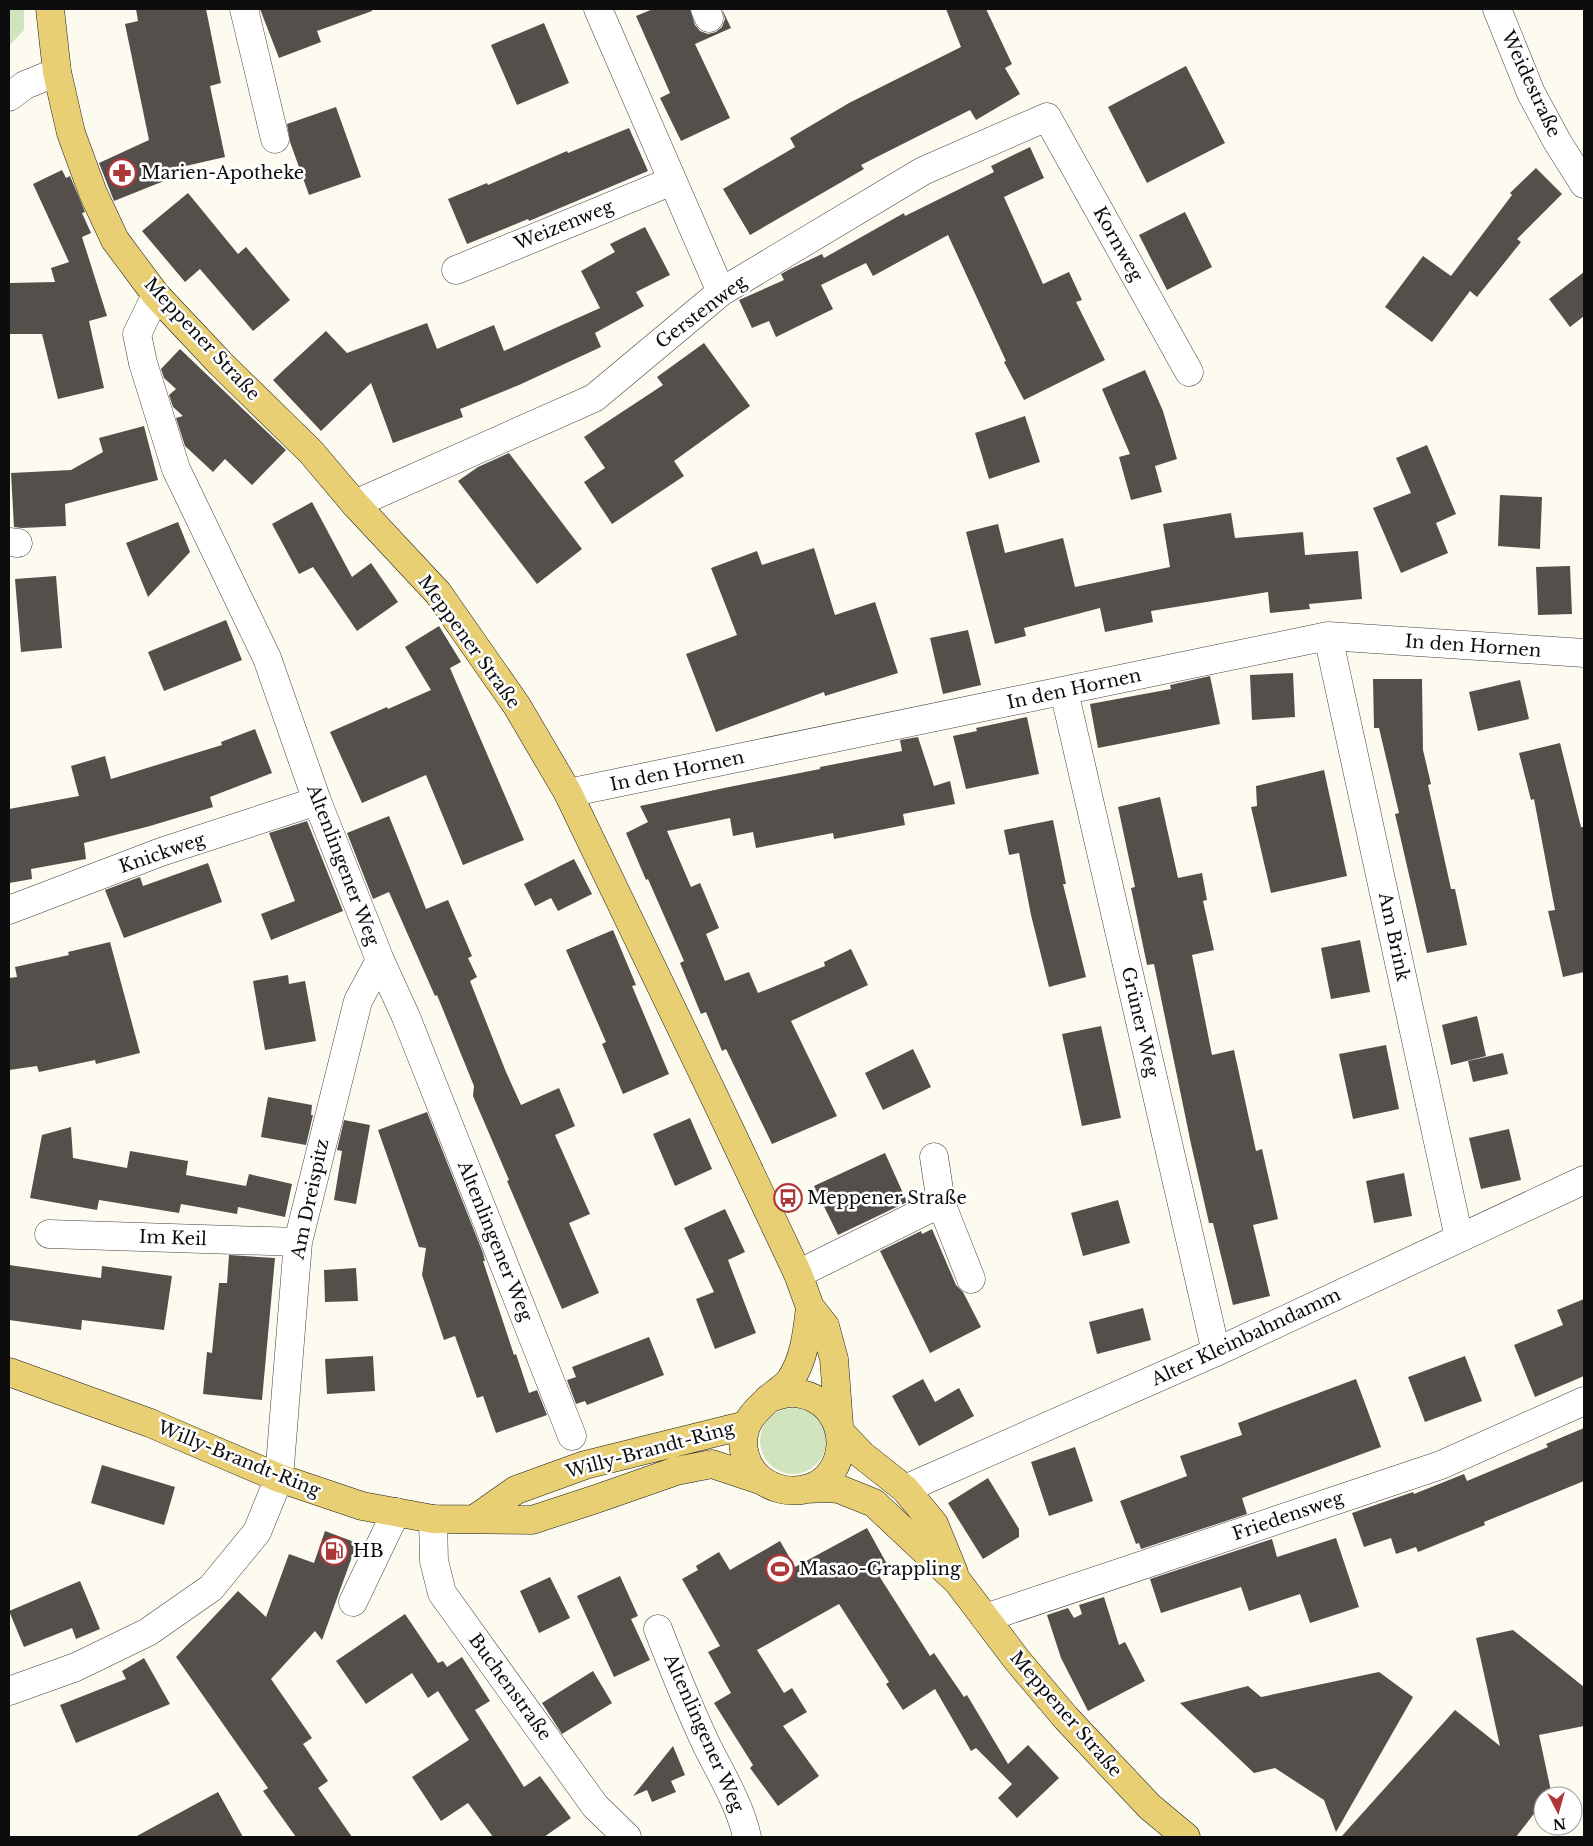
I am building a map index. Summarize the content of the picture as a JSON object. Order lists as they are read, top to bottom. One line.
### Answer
{"streets":{"main road":["Meppener Straße","Willy-Brandt-Ring"],"street":["Weidestraße","Weizenweg","Kornweg","Gerstenweg","In den Hornen","Knickweg","Altenlingener Weg","Am Brink","Grüner Weg","Am Dreispitz","Im Keil","Alter Kleinbahndamm","Friedensweg","Buchenstraße"]},"crossings":[["Kornweg","Gerstenweg"],["Gerstenweg","Meppener Straße"],["Meppener Straße","In den Hornen"],["Meppener Straße","Altenlingener Weg"],["Meppener Straße","Alter Kleinbahndamm"],["Meppener Straße","Willy-Brandt-Ring"],["Meppener Straße","Friedensweg"],["In den Hornen","Am Brink"],["In den Hornen","Grüner Weg"],["Knickweg","Altenlingener Weg"],["Altenlingener Weg","Am Dreispitz"],["Am Brink","Alter Kleinbahndamm"],["Grüner Weg","Alter Kleinbahndamm"],["Am Dreispitz","Im Keil"],["Am Dreispitz","Willy-Brandt-Ring"],["Willy-Brandt-Ring","Buchenstraße"]],"places":{"pharmacy":["Marien-Apotheke"],"bus stop":["Meppener Straße"],"fuel station":["HB"],"sports":["Masao-Grappling"]},"north":"bottom"}
